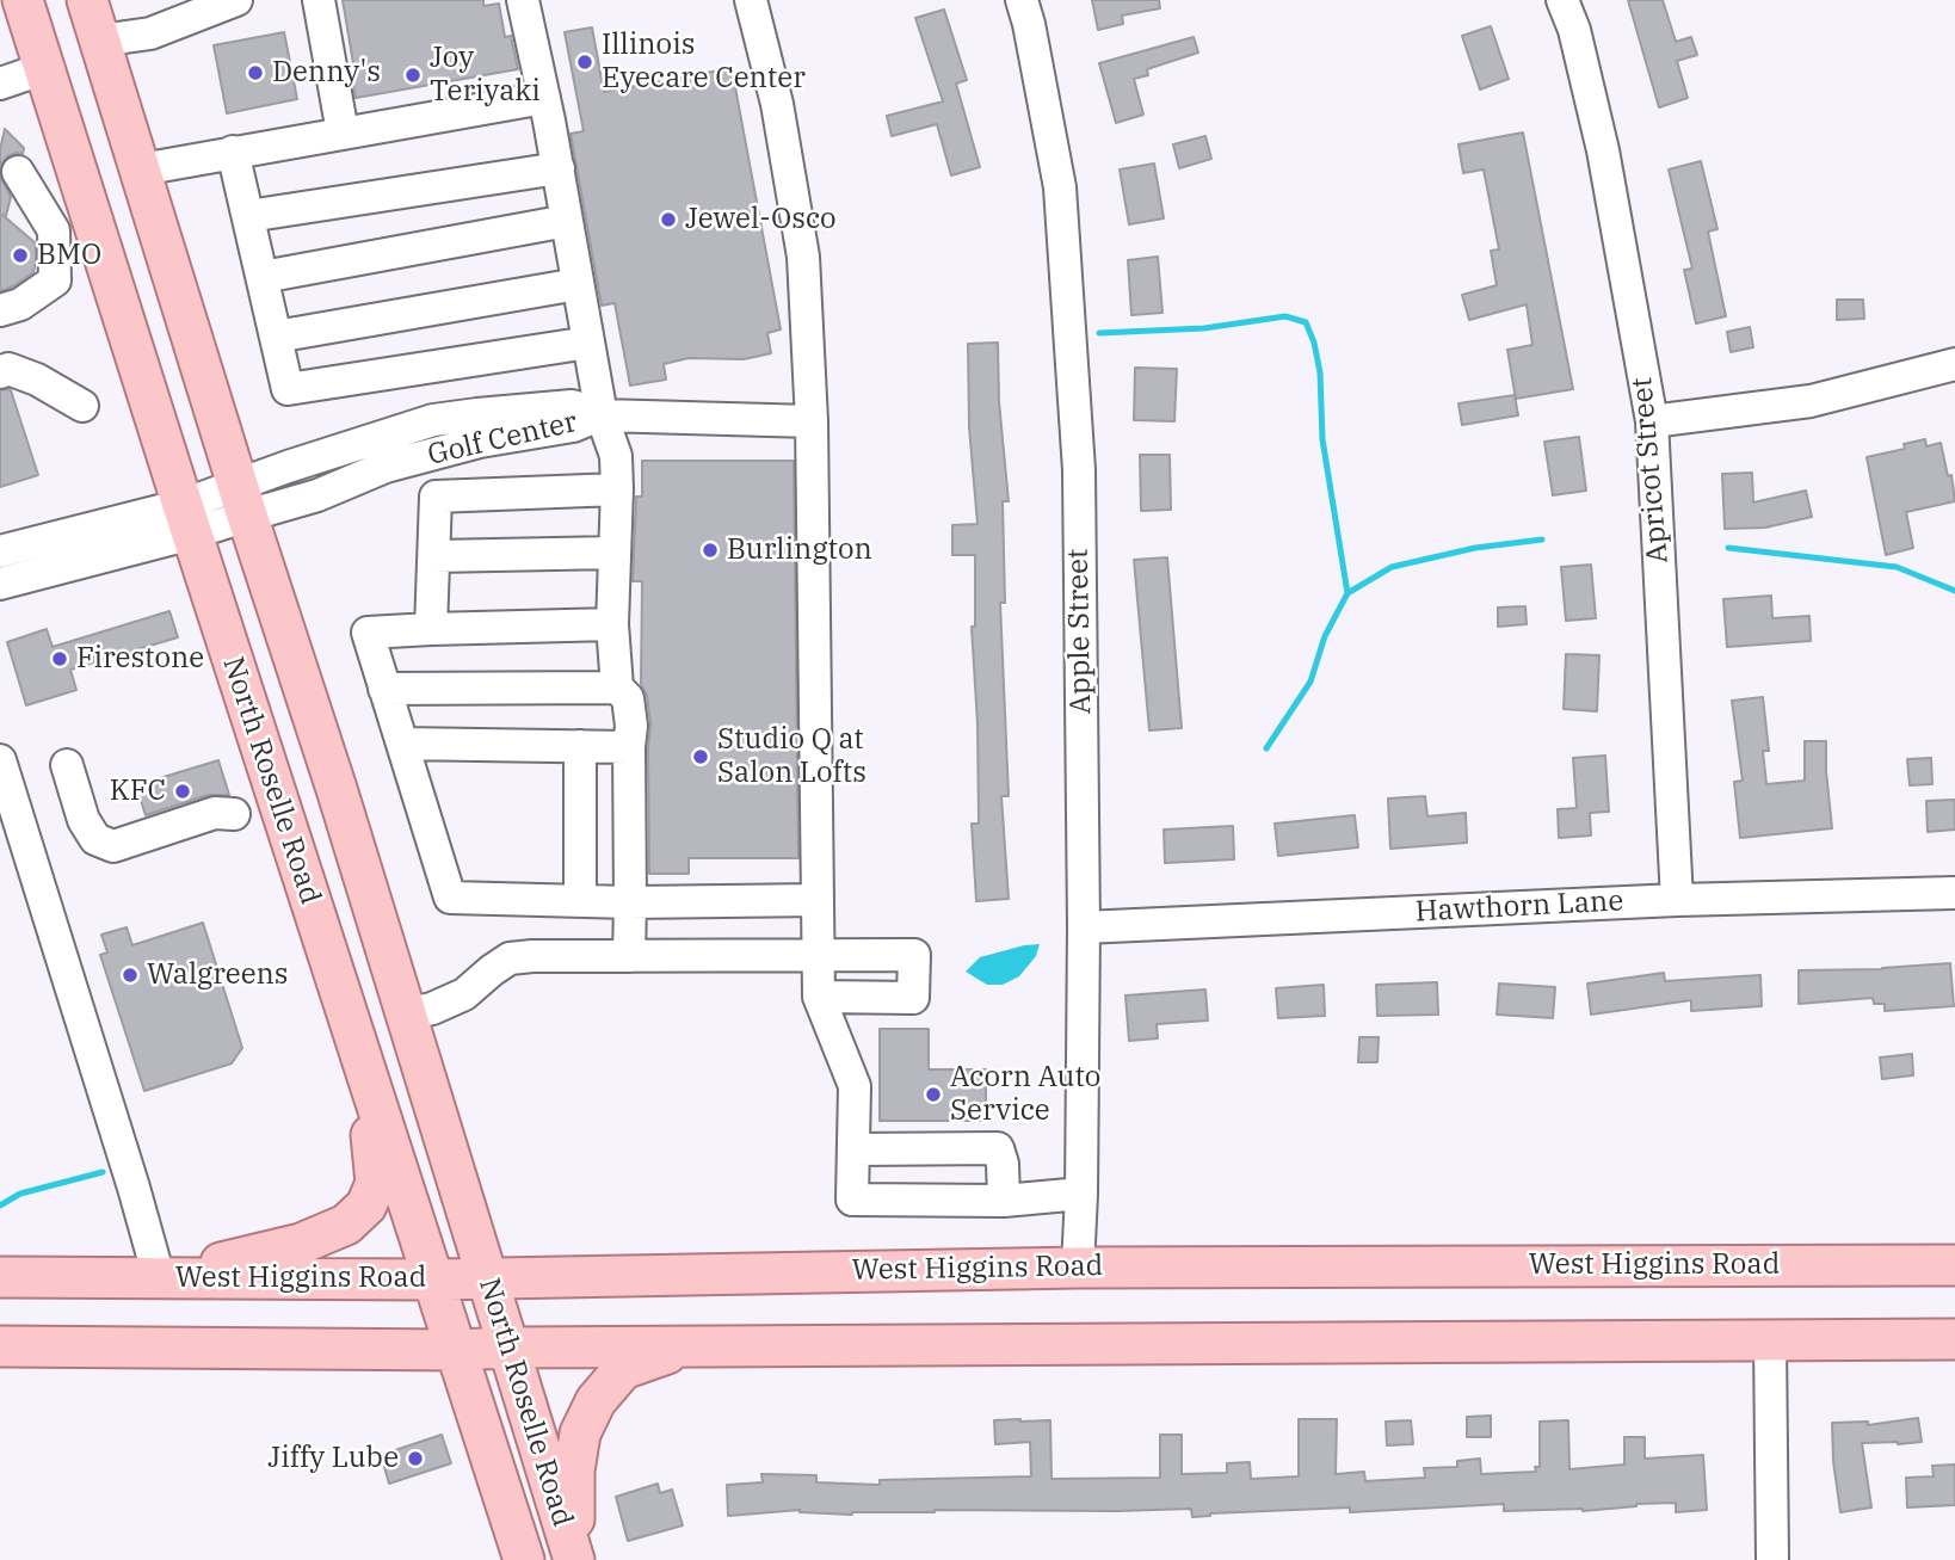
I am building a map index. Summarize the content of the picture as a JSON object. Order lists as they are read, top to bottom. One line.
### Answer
{"streets":{"main road":["North Roselle Road","West Higgins Road"],"street":["Golf Center","Apricot Street","Apple Street","Hawthorn Lane"]},"crossings":[["Golf Center","North Roselle Road"],["Apricot Street","Hawthorn Lane"],["Apple Street","Hawthorn Lane"],["Apple Street","West Higgins Road"],["North Roselle Road","West Higgins Road"]],"places":["Illinois Eyecare Center","Denny's","Joy Teriyaki","Jewel-Osco","BMO","Burlington","Firestone","Studio Q at Salon Lofts","KFC","Walgreens","Acorn Auto Service","Jiffy Lube"]}
